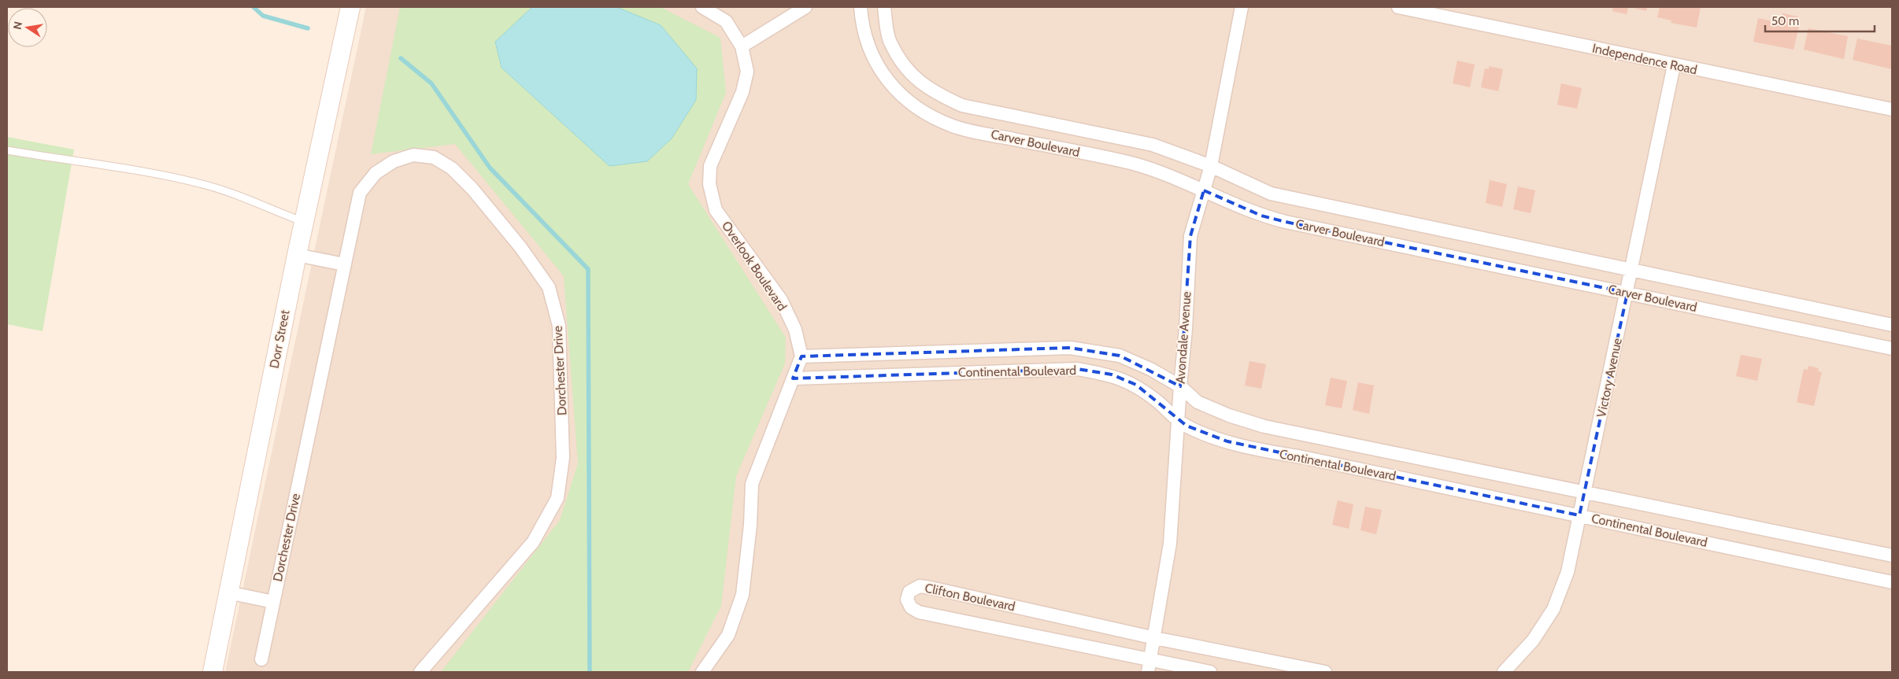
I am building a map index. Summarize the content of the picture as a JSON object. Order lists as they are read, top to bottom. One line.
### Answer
{"streets":{"main road":["Dorr Street"],"street":["Independence Road","Carver Boulevard","Overlook Boulevard","Avondale Avenue","Dorchester Drive","Continental Boulevard","Victory Avenue","Clifton Boulevard"]},"crossings":[["Independence Road","Victory Avenue"],["Carver Boulevard","Avondale Avenue"],["Carver Boulevard","Victory Avenue"],["Overlook Boulevard","Continental Boulevard"],["Avondale Avenue","Continental Boulevard"],["Avondale Avenue","Clifton Boulevard"],["Continental Boulevard","Victory Avenue"]],"scale_bar":"50 m","north":"left"}
